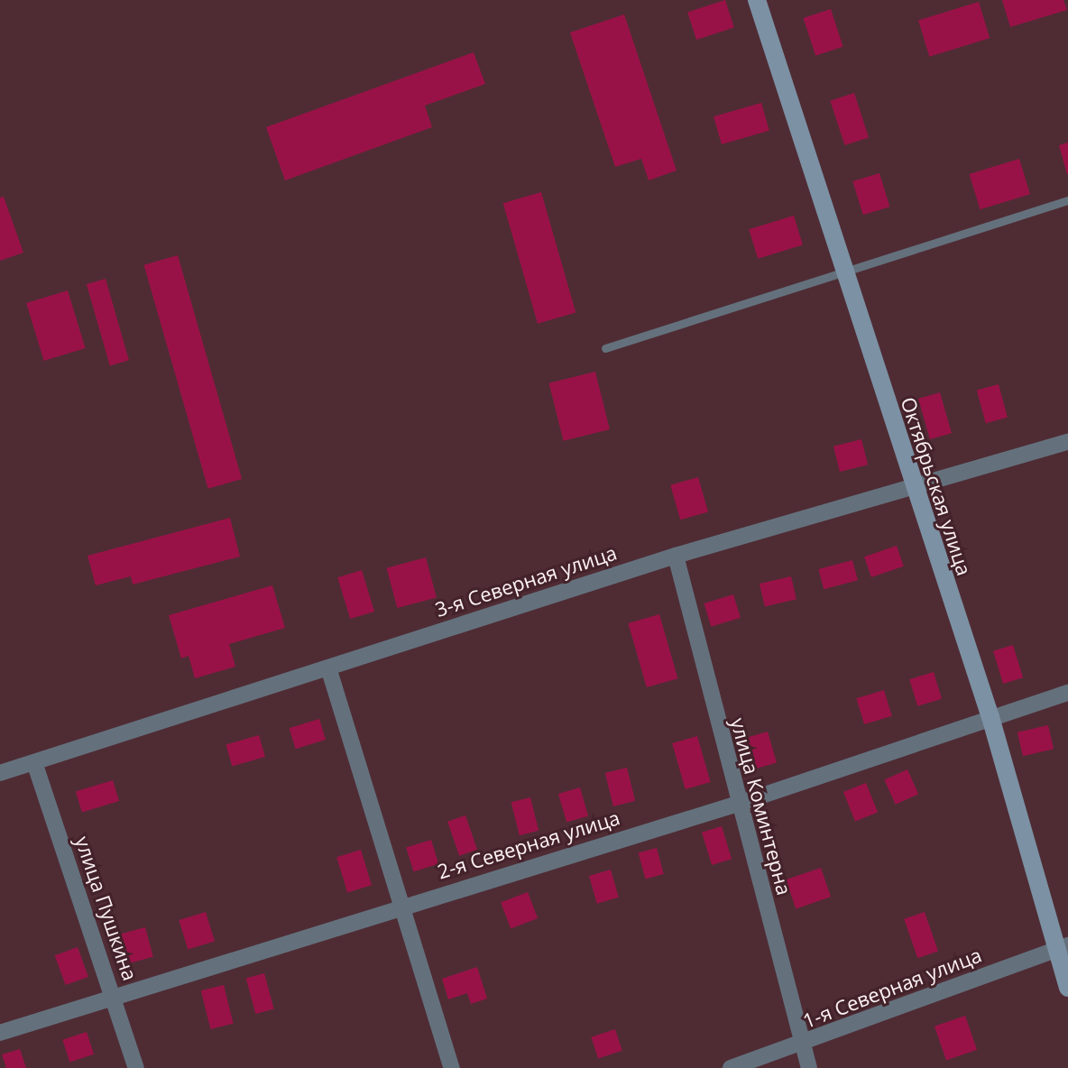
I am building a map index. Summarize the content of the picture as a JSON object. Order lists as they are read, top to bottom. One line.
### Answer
{"streets":{"street":["Октябрьская улица","3-я Северная улица","улица Коминтерна","2-я Северная улица","улица Пушкина","1-я Северная улица"]},"crossings":[["Октябрьская улица","3-я Северная улица"],["Октябрьская улица","2-я Северная улица"],["Октябрьская улица","1-я Северная улица"],["3-я Северная улица","улица Коминтерна"],["3-я Северная улица","улица Пушкина"],["улица Коминтерна","2-я Северная улица"],["улица Коминтерна","1-я Северная улица"],["2-я Северная улица","улица Пушкина"]]}
